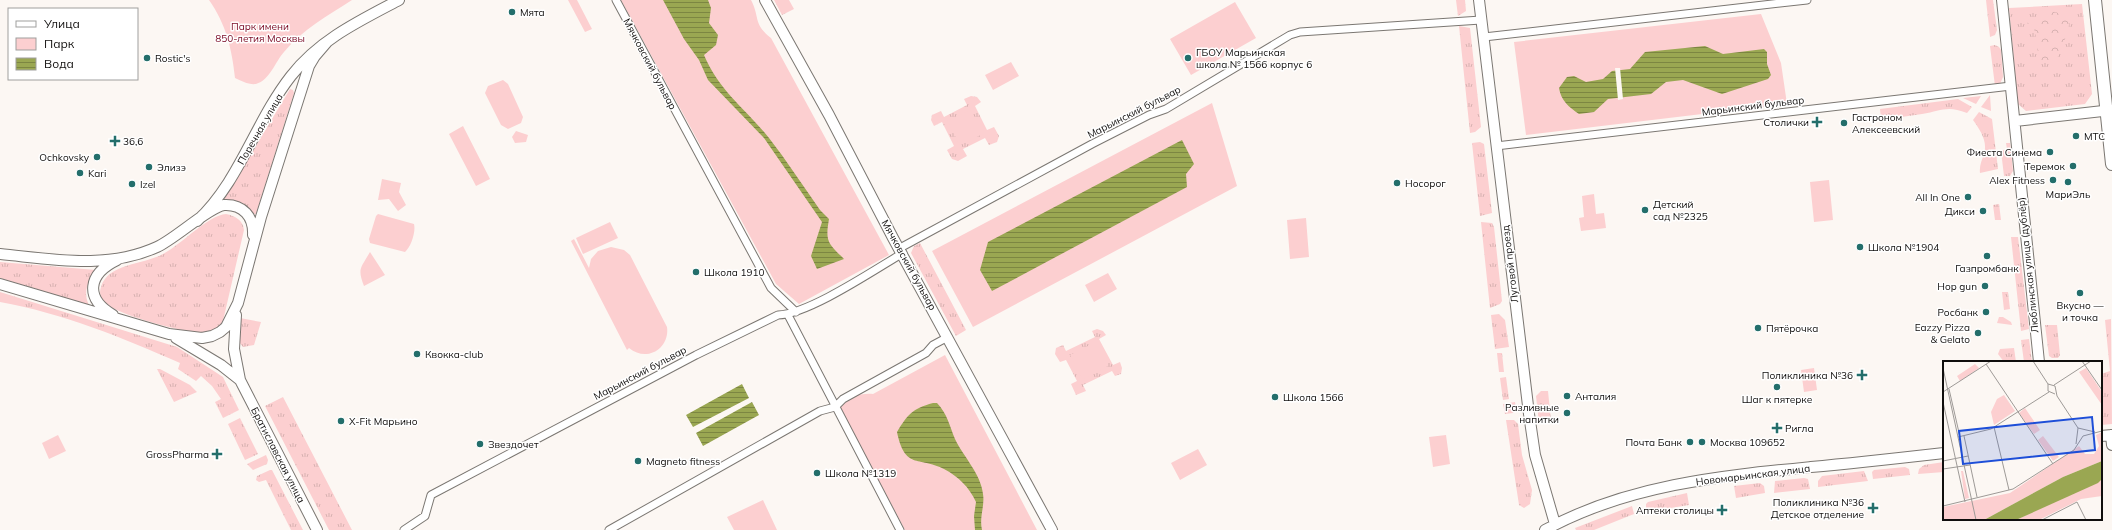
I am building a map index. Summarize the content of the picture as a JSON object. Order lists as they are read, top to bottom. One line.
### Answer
{"streets":{"street":["Мячковский бульвар","Марьинский бульвар","Поречная улица","Луговой проезд","Люблинская улица (дублёр)","Братиславская улица","Новомарьинская улица"]},"crossings":[["Мячковский бульвар","Марьинский бульвар"],["Марьинский бульвар","Луговой проезд"],["Марьинский бульвар","Люблинская улица (дублёр)"],["Поречная улица","Братиславская улица"],["Луговой проезд","Новомарьинская улица"]],"parks":["Парк имени 850-летия Москвы"],"places":{"other":["Мята","Rostic's","ГБОУ Марьинская школа № 1566 корпус 6","Гастроном Алексеевский","МТС","Фиеста Синема","Ochkovsky","Теремок","Элизэ","Kari","Alex Fitness","МариЭль","Носорог","Izel","All In One","Детский сад №2325","Дикси","Школа №1904","Газпромбанк","Школа 1910","Hop gun","Вкусно — и точка","Росбанк","Пятёрочка","Eazzy Pizza & Gelato","Квокка-club","Шаг к пятерке","Анталия","Школа 1566","Разливные напитки","X-Fit Марьино","Почта Банк","Москва 109652","Звездочет","Magneto fitness","Школа №1319"],"health":["Столички","36,6","Поликлиника №36","Ригла","GrossPharma","Поликлиника №36 Детское отделение","Аптеки столицы"]},"legend":["Улица","Парк","Вода"]}
